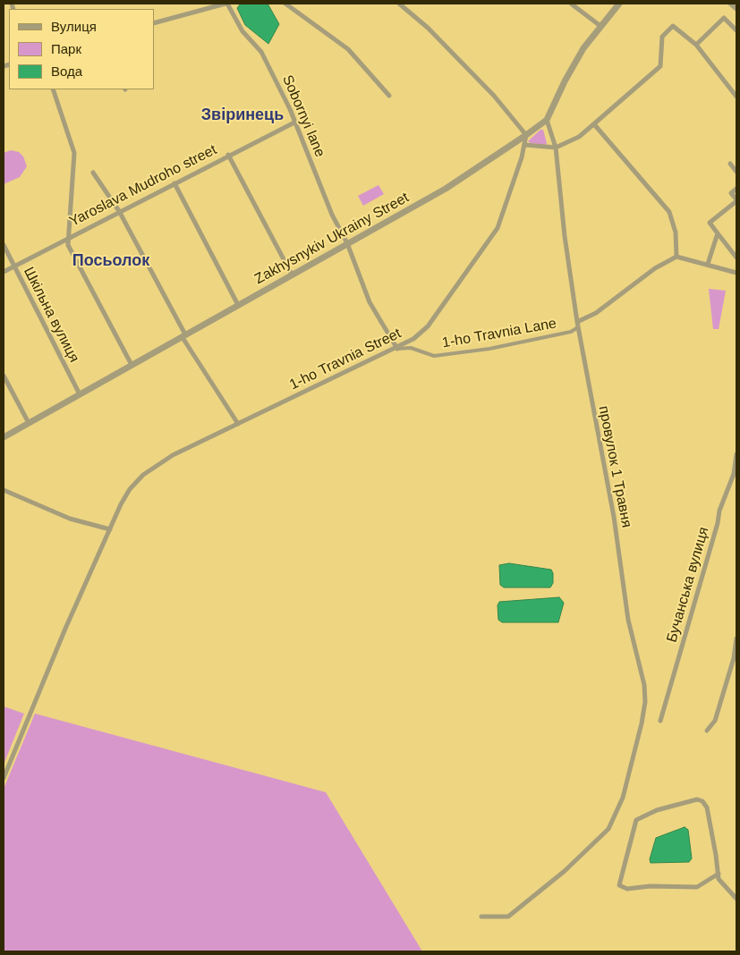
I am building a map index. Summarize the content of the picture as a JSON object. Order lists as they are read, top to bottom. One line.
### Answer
{"streets":{"street":["Sobornyi lane","Yaroslava Mudroho street","Zakhysnykiv Ukrainy Street","Шкільна вулиця","1-ho Travnia Lane","1-ho Travnia Street","провулок 1 Травня","Бучанська вулиця"]},"crossings":[["Sobornyi lane","Yaroslava Mudroho street"],["Sobornyi lane","Zakhysnykiv Ukrainy Street"],["Sobornyi lane","1-ho Travnia Lane"],["Sobornyi lane","1-ho Travnia Street"],["Yaroslava Mudroho street","Шкільна вулиця"],["Zakhysnykiv Ukrainy Street","Шкільна вулиця"],["Zakhysnykiv Ukrainy Street","1-ho Travnia Street"],["Zakhysnykiv Ukrainy Street","провулок 1 Травня"],["1-ho Travnia Lane","1-ho Travnia Street"],["1-ho Travnia Lane","провулок 1 Травня"]],"districts":["Звіринець","Посьолок"],"legend":["Вулиця","Парк","Вода"]}
